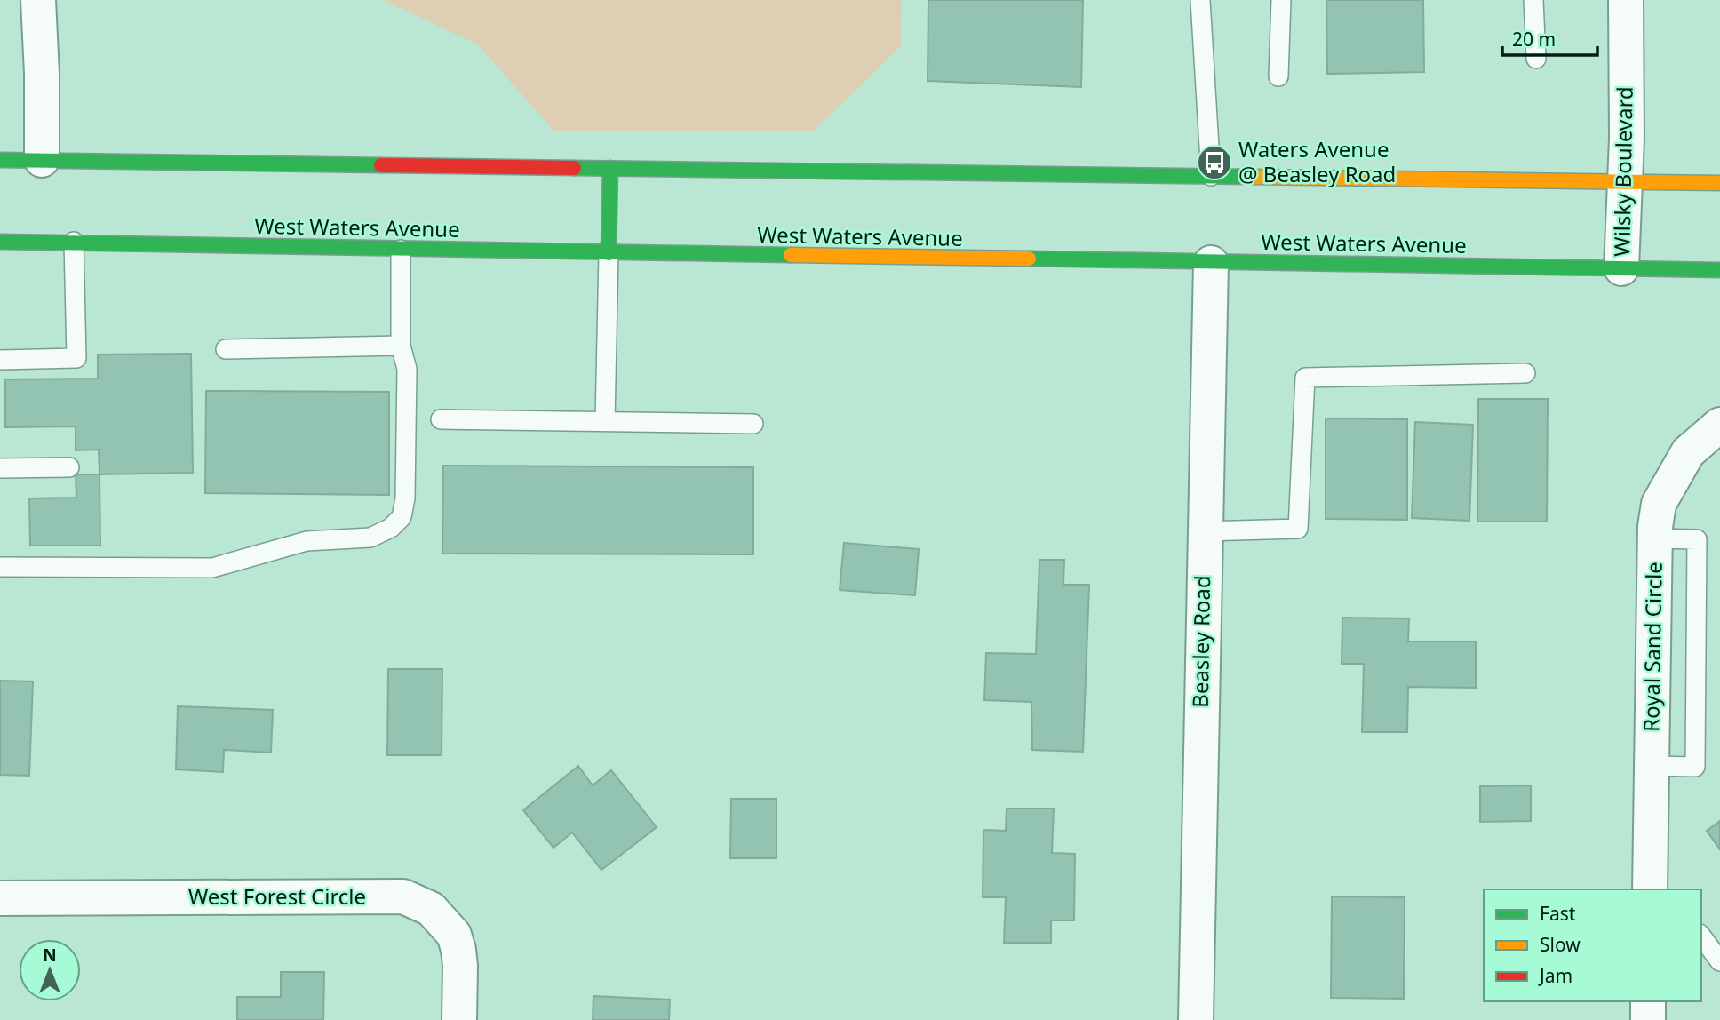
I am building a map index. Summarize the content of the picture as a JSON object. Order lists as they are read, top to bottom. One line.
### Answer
{"streets":{"main road":["West Waters Avenue"],"street":["Wilsky Boulevard","Beasley Road","Royal Sand Circle","West Forest Circle"]},"crossings":[["Wilsky Boulevard","West Waters Avenue"],["West Waters Avenue","Beasley Road"]],"places":{"bus stop":["Waters Avenue @ Beasley Road"]},"legend":["Fast","Slow","Jam"],"scale_bar":"20 m","north":"top"}
